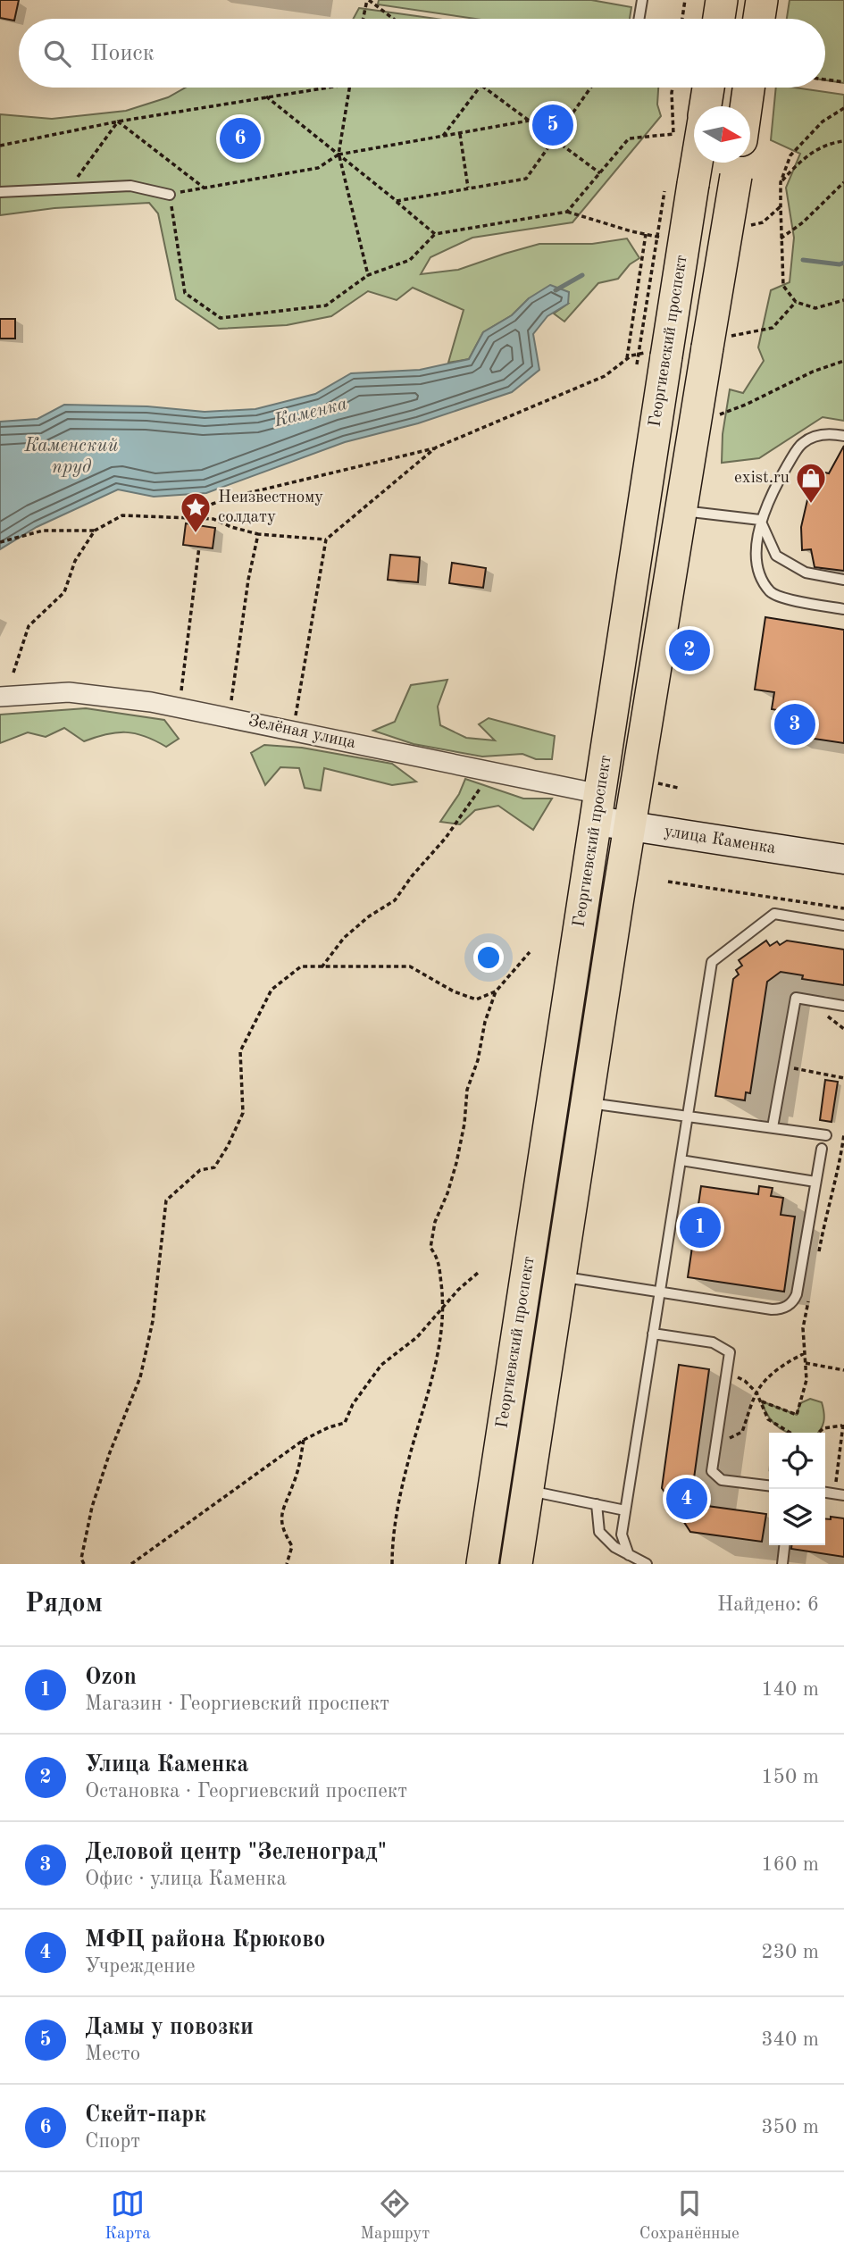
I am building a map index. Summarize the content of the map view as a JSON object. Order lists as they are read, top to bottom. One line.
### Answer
{"streets":{"main road":["Георгиевский проспект","улица Каменка"],"street":["Зелёная улица"]},"crossings":[["Георгиевский проспект","Зелёная улица"],["Георгиевский проспект","улица Каменка"],["Зелёная улица","улица Каменка"]],"water":["Каменка","Каменский пруд"],"places":{"shop":["exist.ru"],"place":["Неизвестному солдату"]},"north":"right","page":{"search":"Поиск","pins":["5","6","2","3","1","4"],"heading":["Рядом","Найдено: 6"],"list":[{"mark":"1","name":"Ozon","note":"Магазин · Георгиевский проспект","value":"140 m"},{"mark":"2","name":"Улица Каменка","note":"Остановка · Георгиевский проспект","value":"150 m"},{"mark":"3","name":"Деловой центр \"Зеленоград\"","note":"Офис · улица Каменка","value":"160 m"},{"mark":"4","name":"МФЦ района Крюково","note":"Учреждение","value":"230 m"},{"mark":"5","name":"Дамы у повозки","note":"Место","value":"340 m"},{"mark":"6","name":"Скейт-парк","note":"Спорт","value":"350 m"}],"nav":["Карта","Маршрут","Сохранённые"]}}
